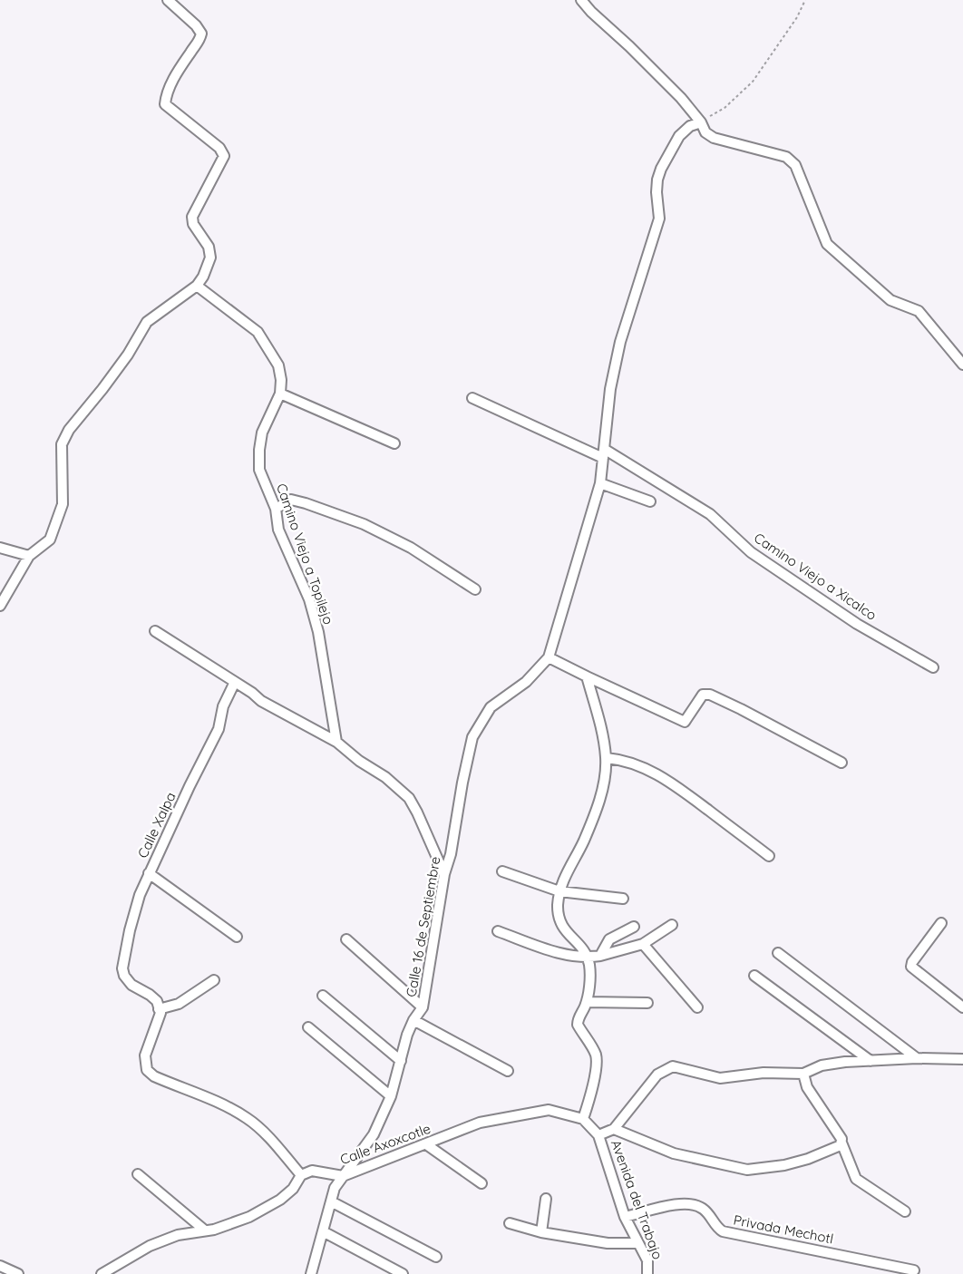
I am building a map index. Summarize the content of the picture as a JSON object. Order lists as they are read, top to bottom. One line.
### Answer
{"streets":{"street":["Camino Viejo a Topilejo","Camino Viejo a Xicalco","Calle Xalpa","Calle 16 de Septiembre","Calle Axoxcotle","Avenida del Trabajo","Privada Mechotl"]},"crossings":[["Calle 16 de Septiembre","Calle Axoxcotle"],["Avenida del Trabajo","Privada Mechotl"]]}
